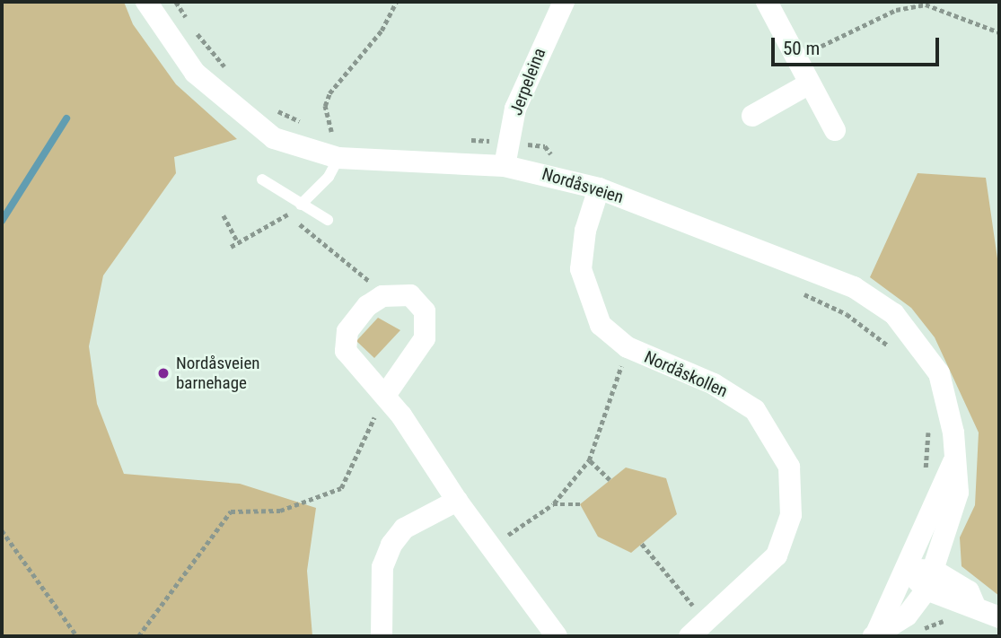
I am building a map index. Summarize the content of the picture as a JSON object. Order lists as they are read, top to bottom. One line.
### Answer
{"streets":{"street":["Jerpeleina","Nordåsveien","Nordåskollen"]},"crossings":[["Jerpeleina","Nordåsveien"],["Nordåsveien","Nordåskollen"]],"places":["Nordåsveien barnehage"],"scale_bar":"50 m"}
